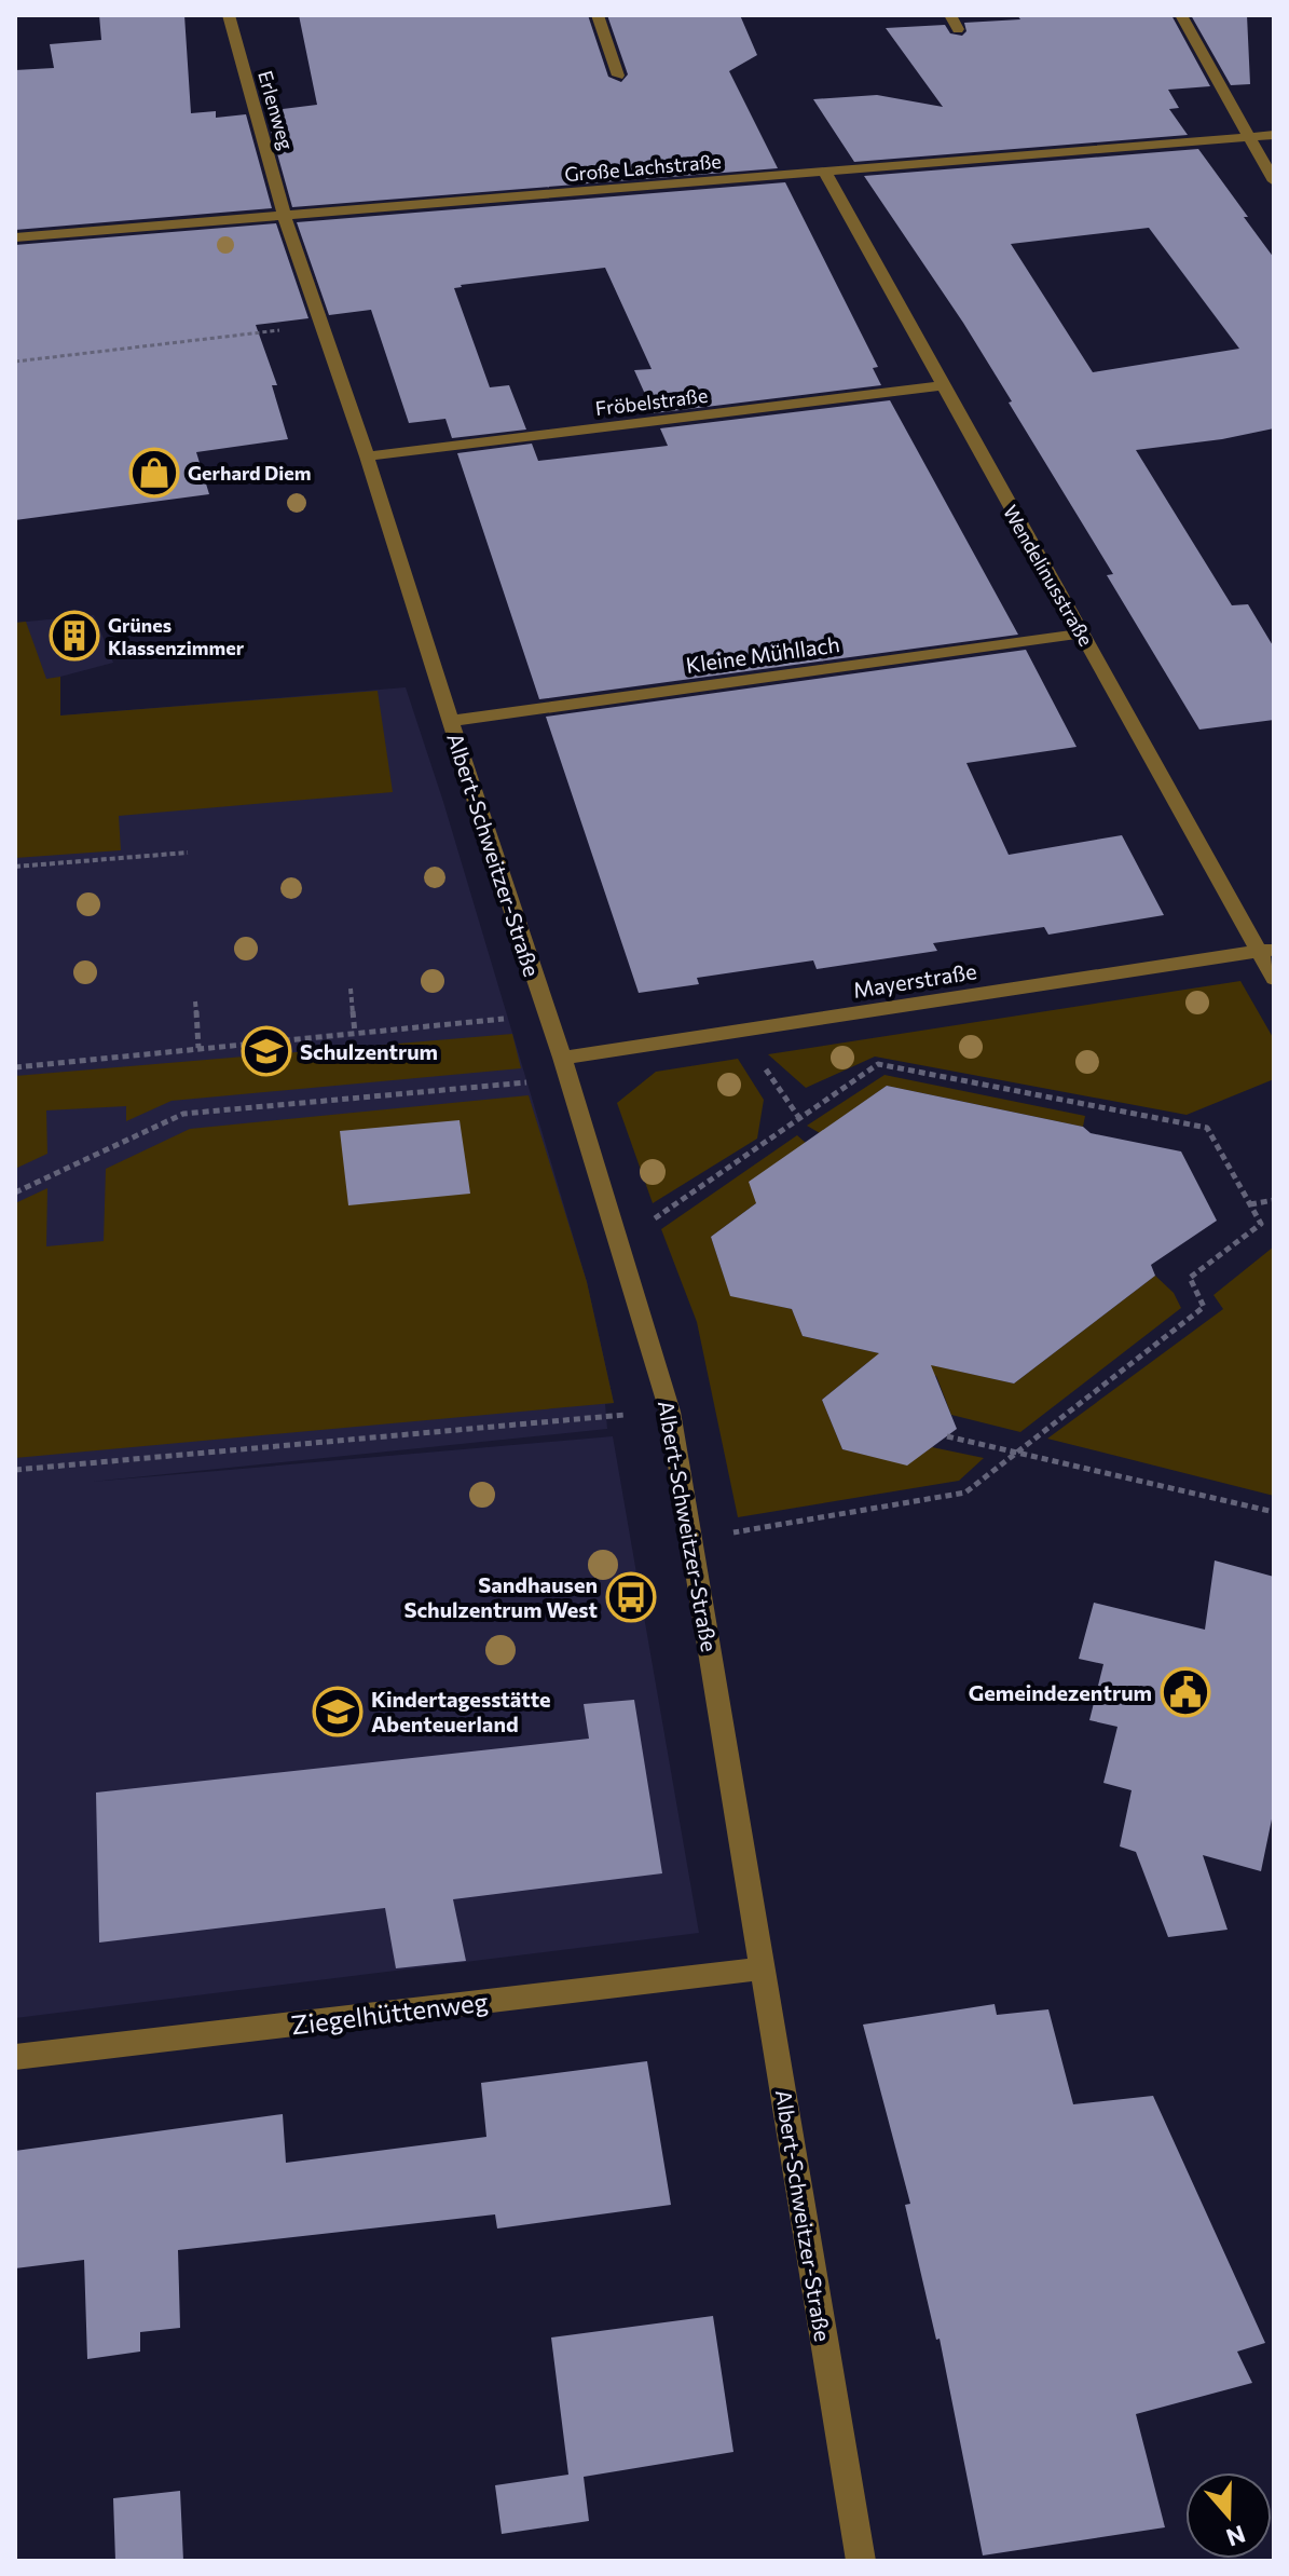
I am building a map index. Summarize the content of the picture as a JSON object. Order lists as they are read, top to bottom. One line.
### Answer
{"streets":{"street":["Erlenweg","Große Lachstraße","Fröbelstraße","Wendelinusstraße","Kleine Mühllach","Albert-Schweitzer-Straße","Mayerstraße","Ziegelhüttenweg"]},"crossings":[["Erlenweg","Große Lachstraße"],["Erlenweg","Albert-Schweitzer-Straße"],["Große Lachstraße","Wendelinusstraße"],["Große Lachstraße","Albert-Schweitzer-Straße"],["Fröbelstraße","Wendelinusstraße"],["Fröbelstraße","Albert-Schweitzer-Straße"],["Wendelinusstraße","Kleine Mühllach"],["Wendelinusstraße","Mayerstraße"],["Kleine Mühllach","Albert-Schweitzer-Straße"],["Albert-Schweitzer-Straße","Mayerstraße"],["Albert-Schweitzer-Straße","Ziegelhüttenweg"]],"places":{"shop":["Gerhard Diem"],"building":["Grünes Klassenzimmer"],"school or university":["Schulzentrum","Kindertagesstätte Abenteuerland"],"bus stop":["Sandhausen Schulzentrum West"],"public building":["Gemeindezentrum"]},"north":"bottom"}
